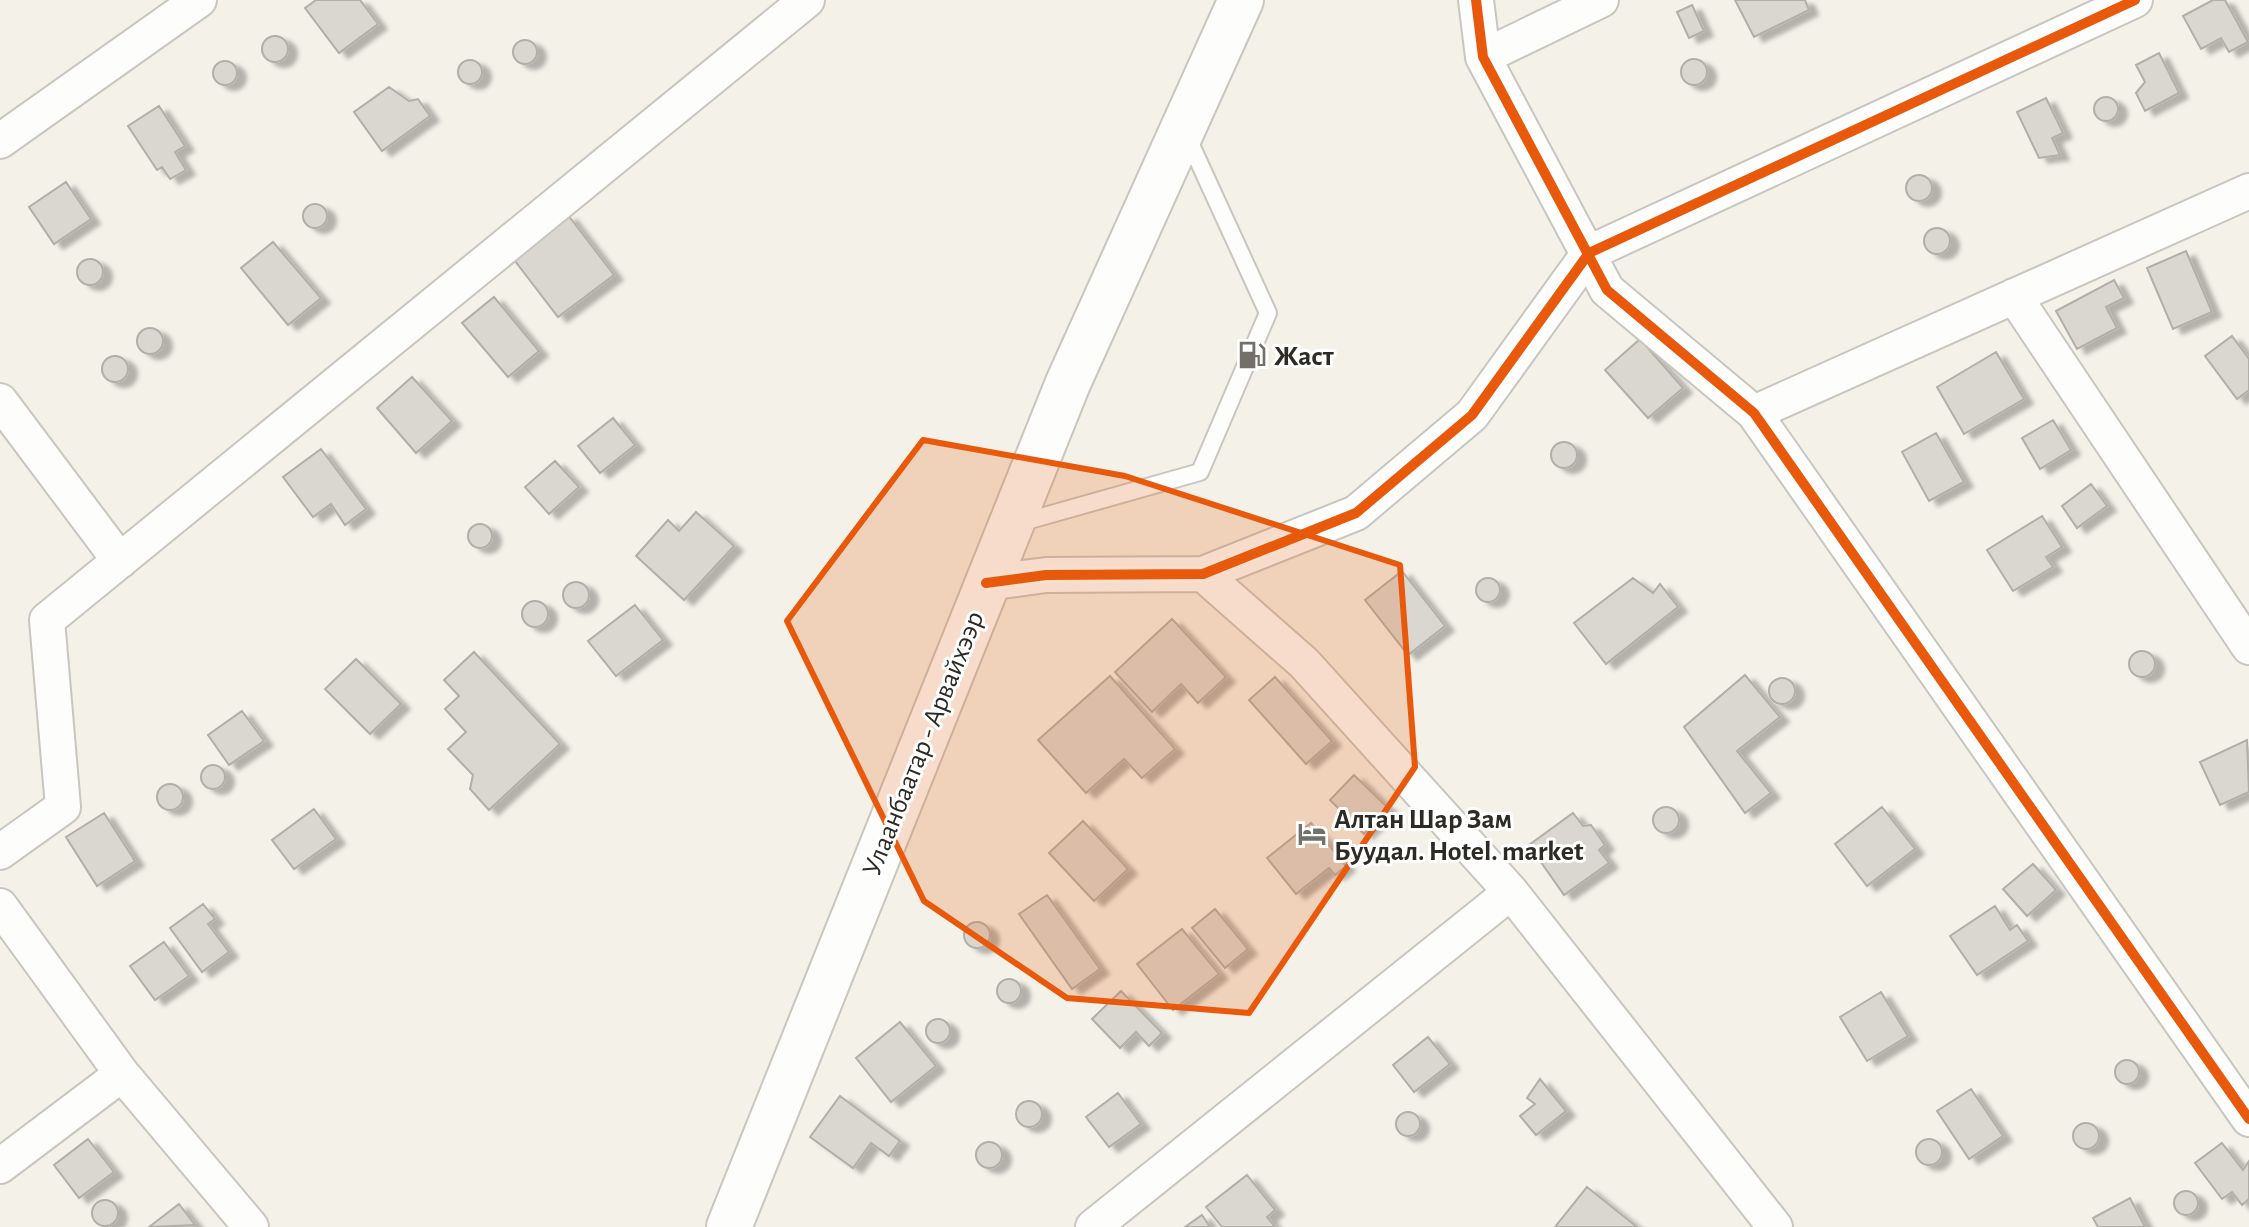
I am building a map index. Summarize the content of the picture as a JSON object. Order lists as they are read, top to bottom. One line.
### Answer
{"streets":{"highway":["Улаанбаатар - Арвайхээр"]},"places":{"fuel station":["Жаст"],"hotel":["Алтан Шар Зам Буудал. Hotel. market"]}}
